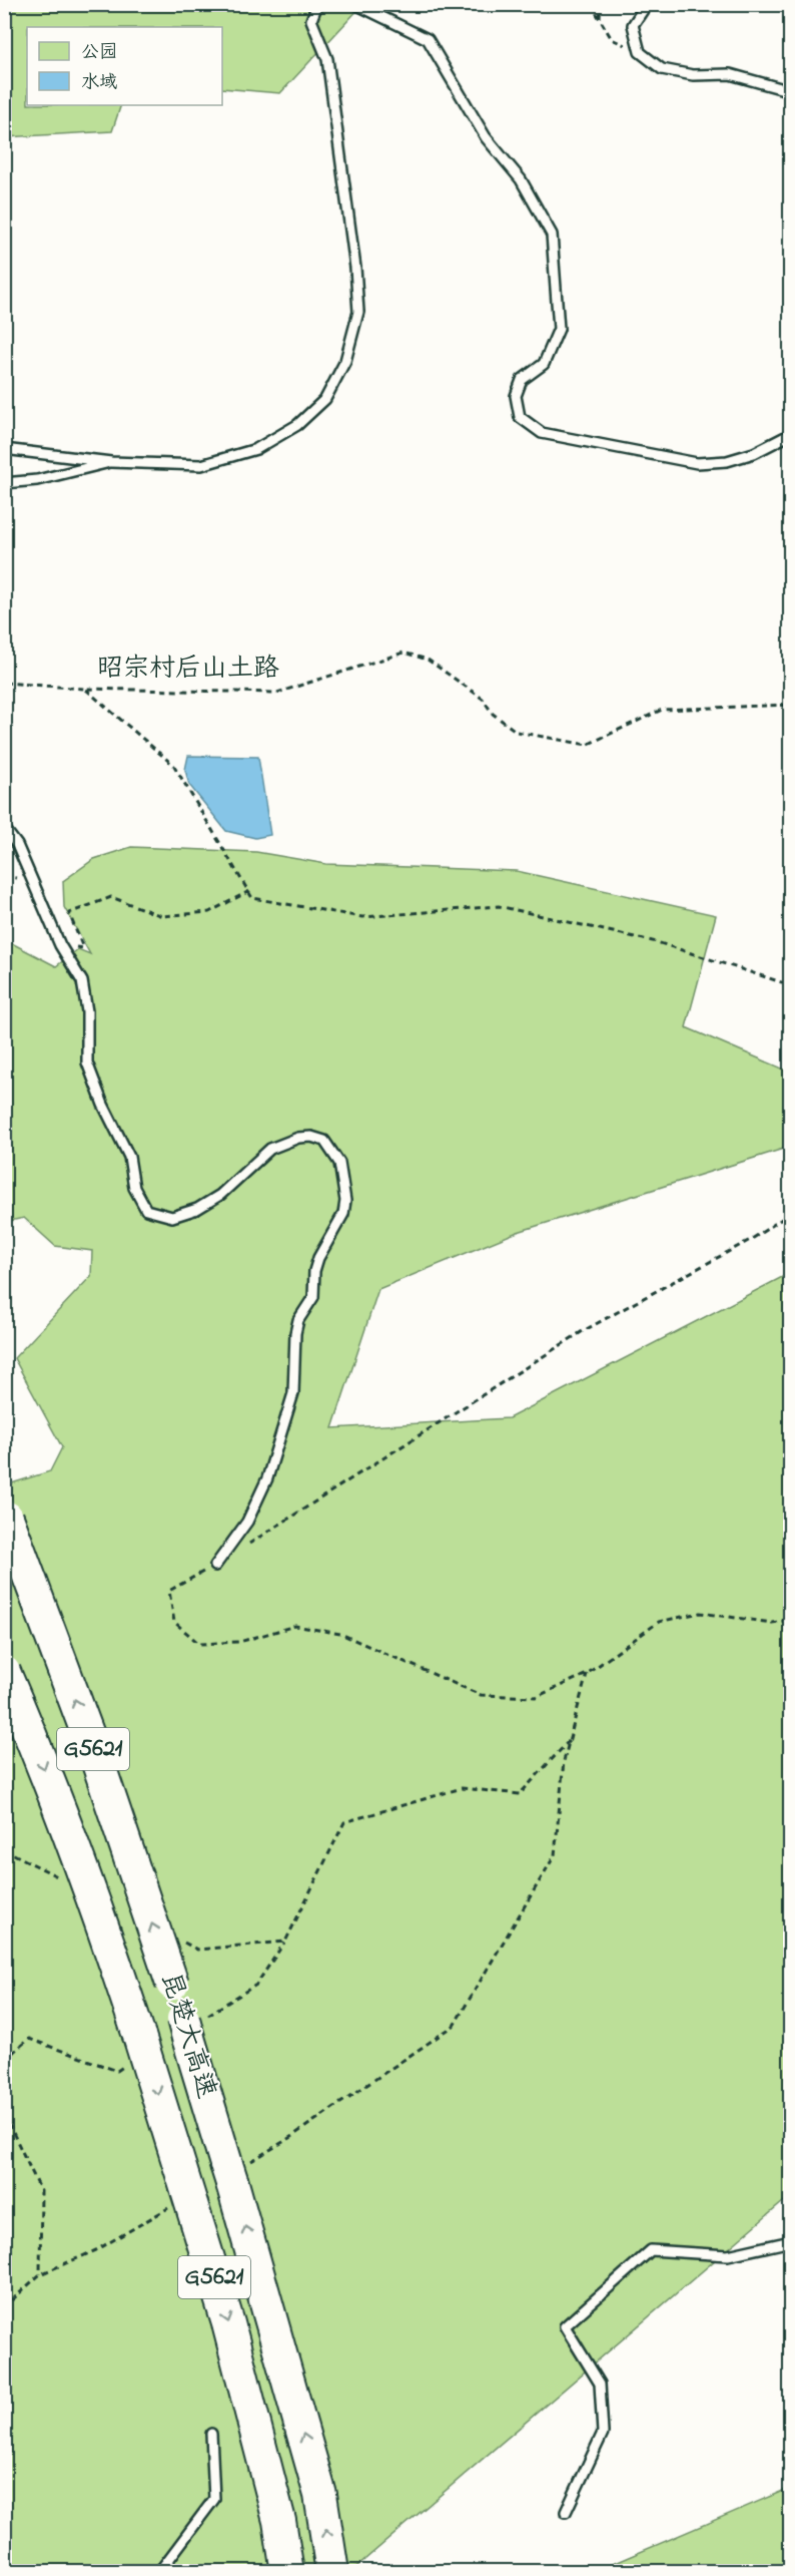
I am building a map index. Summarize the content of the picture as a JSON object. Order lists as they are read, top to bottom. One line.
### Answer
{"streets":{"highway":["G5621","昆楚大高速"],"path":["昭宗村后山土路"]},"legend":["公园","水域"]}
